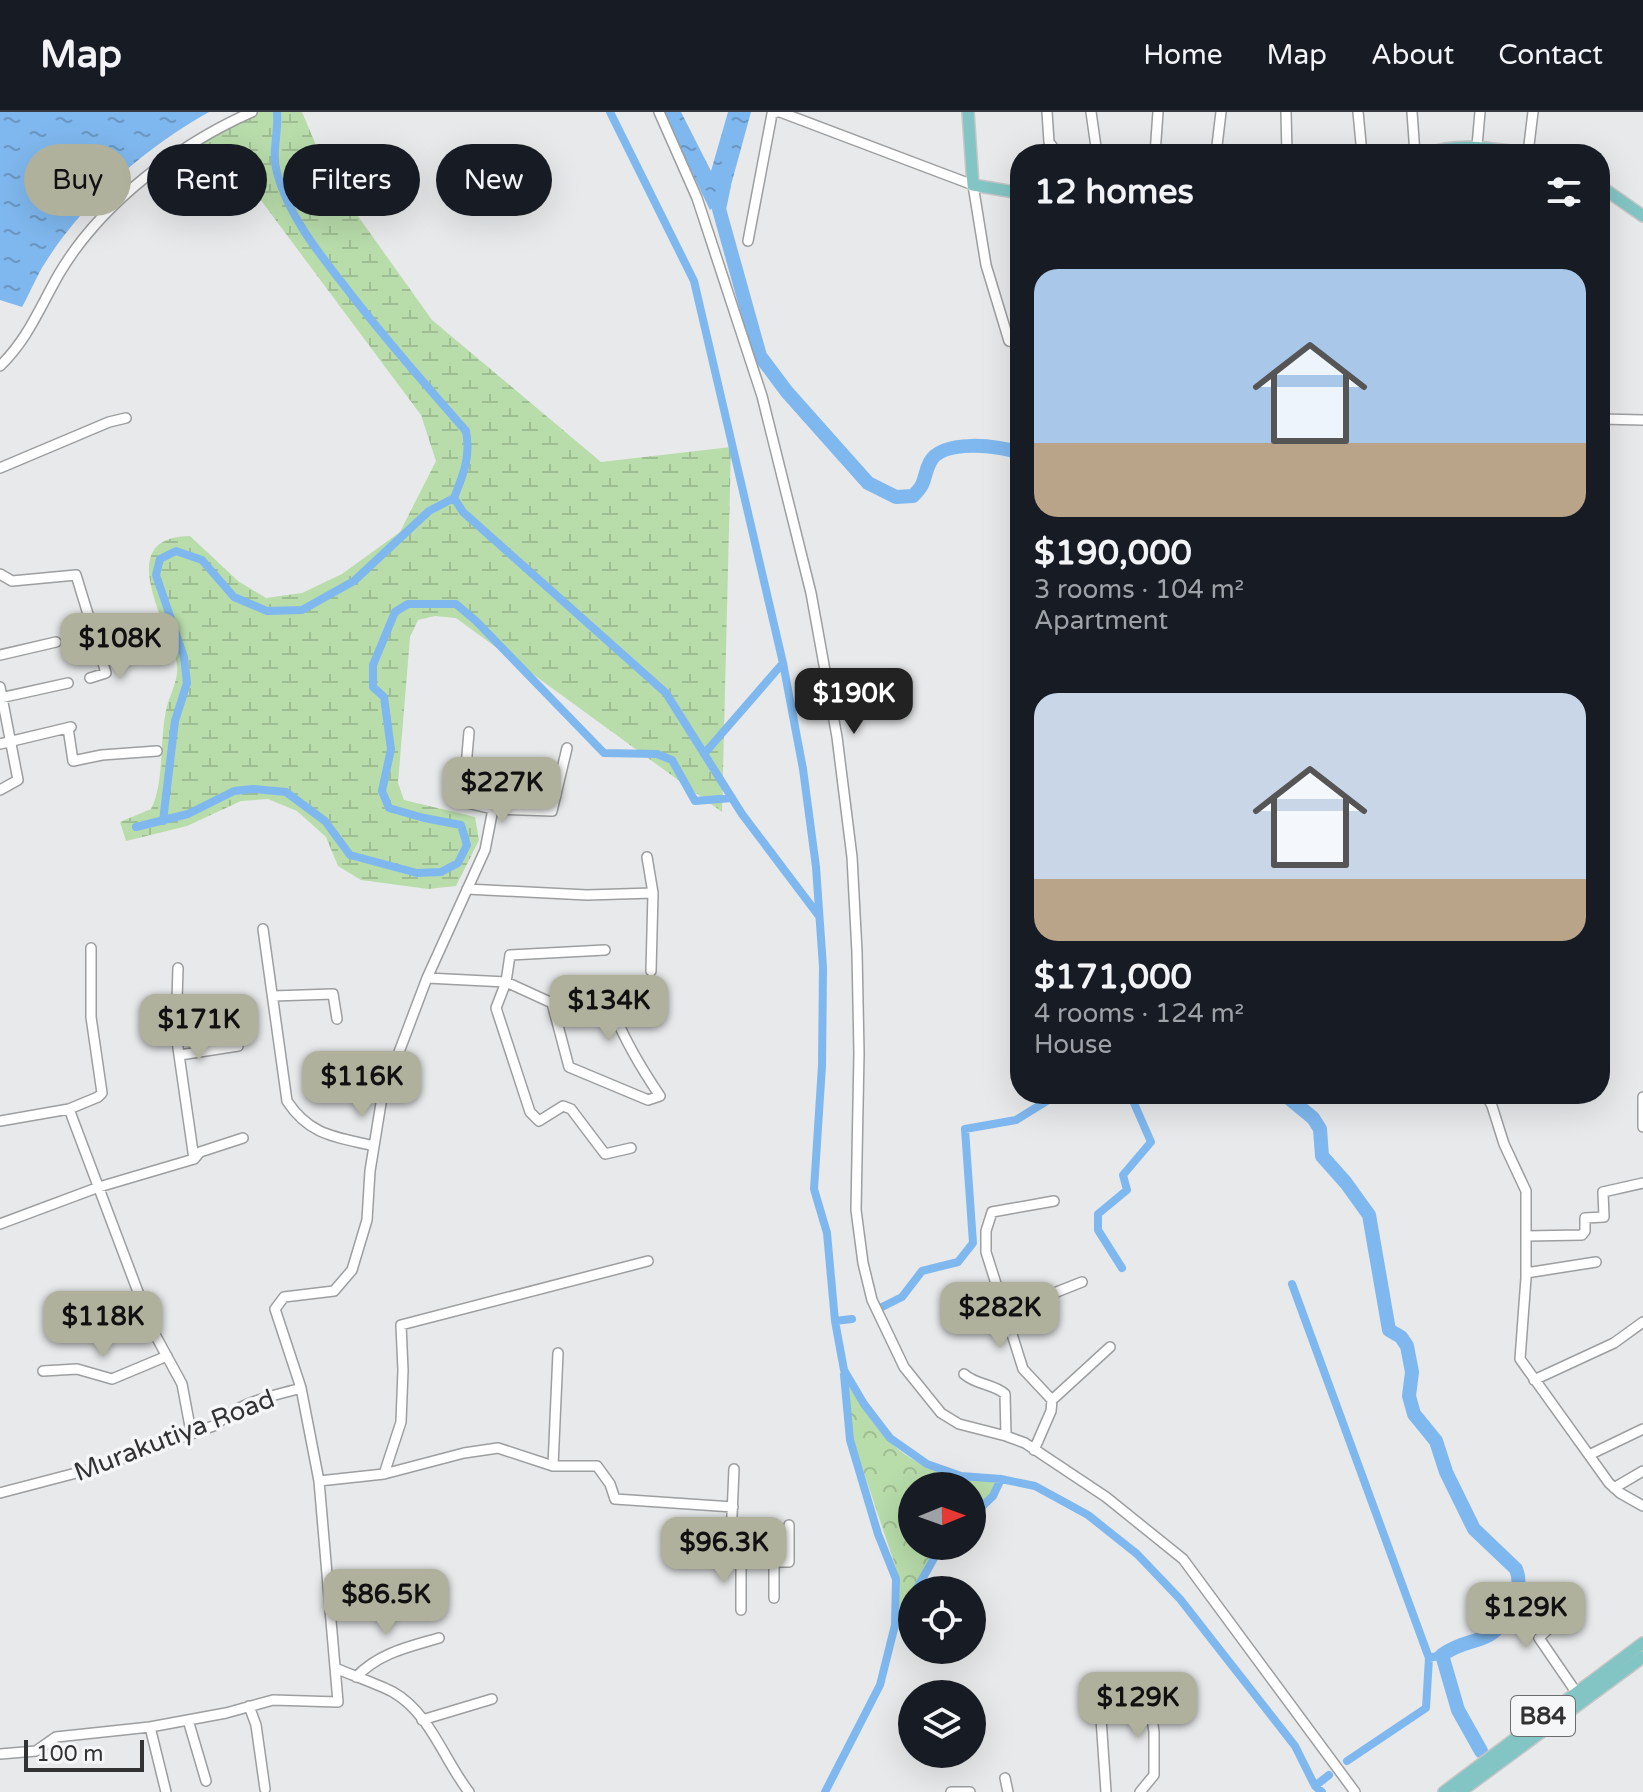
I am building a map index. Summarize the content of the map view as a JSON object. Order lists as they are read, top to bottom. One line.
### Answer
{"streets":{"main road":["B84"],"street":["Murakutiya Road"]},"scale_bar":"100 m","north":"right","page":{"header":"Map","nav":["Home","Map","About","Contact"],"chip":["Buy","Rent","Filters","New"],"heading":"12 homes","list":[{"name":"$190,000","note":"3 rooms · 104 m² · Apartment"},{"name":"$171,000","note":"4 rooms · 124 m² · House"}],"price":["$108K","$190K","$227K","$134K","$171K","$116K","$282K","$118K","$96.3K","$86.5K","$129K","$129K"],"scale":"100 m"}}
